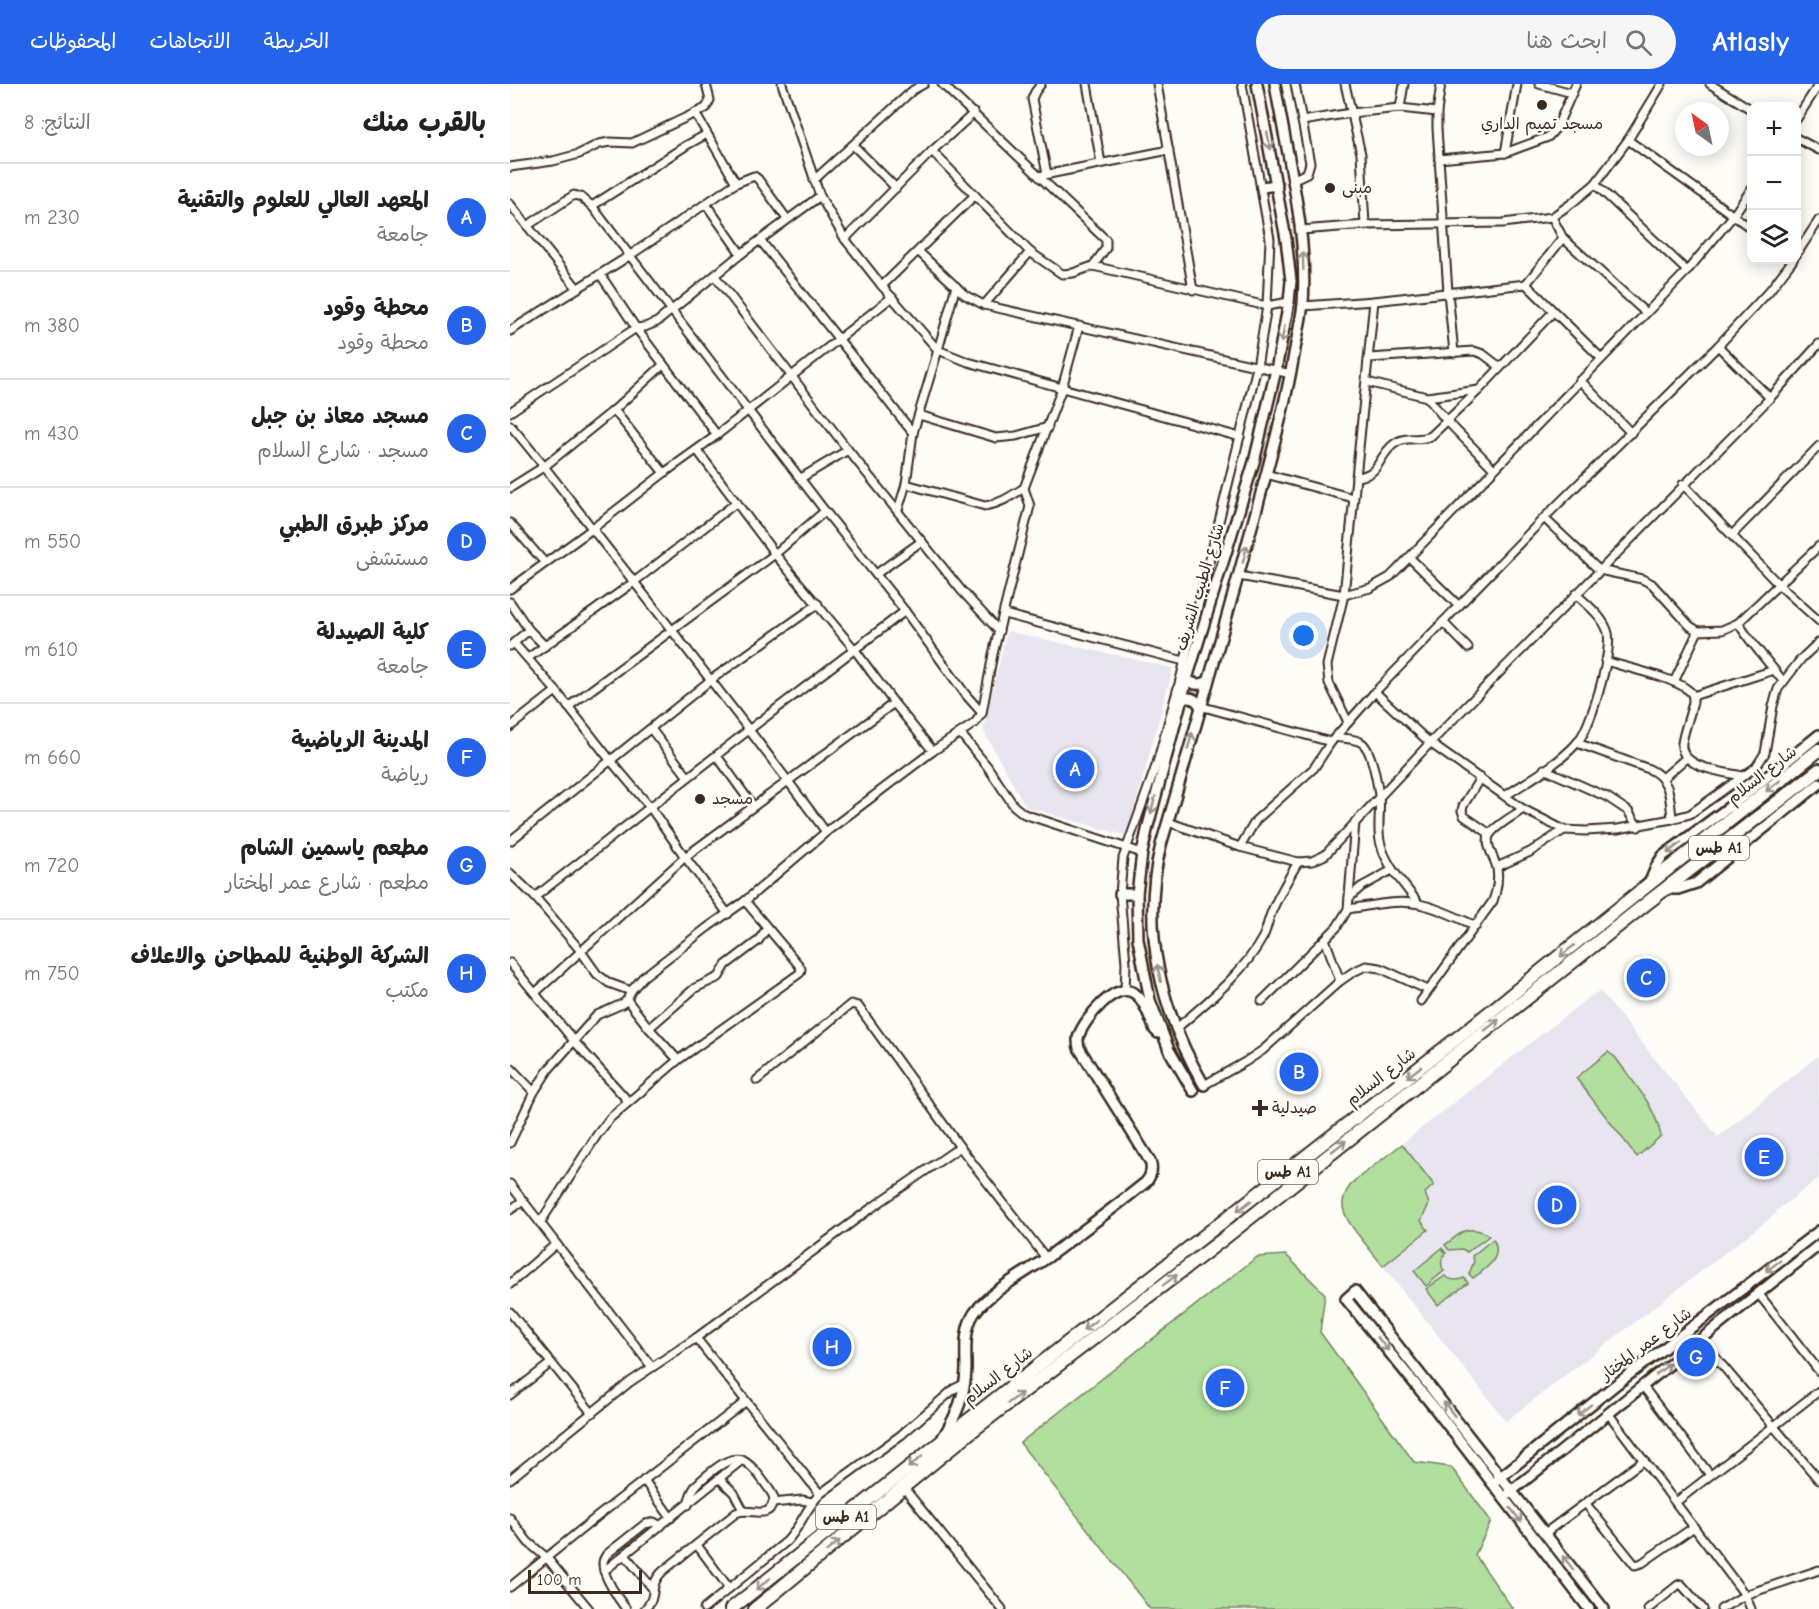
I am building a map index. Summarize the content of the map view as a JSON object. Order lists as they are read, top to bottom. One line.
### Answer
{"streets":{"highway":["شارع السلام","طس A1"],"main road":["شارع الطيب الشريف","شارع عمر المختار"]},"crossings":[["شارع السلام","طس A1"]],"places":{"other":["مسجد تميم الداري","مبنى","مسجد"],"health":["صيدلية"]},"scale_bar":"100 m","north":"top left","page":{"header":"Atlasly","search":"ابحث هنا","nav":["الخريطة","الاتجاهات","المحفوظات"],"heading":["بالقرب منك","النتائج: 8"],"map_buttons":["+","−"],"list":[{"mark":"A","name":"المعهد العالي للعلوم والتقنية","note":"جامعة","value":"230 m"},{"mark":"B","name":"محطة وقود","note":"محطة وقود","value":"380 m"},{"mark":"C","name":"مسجد معاذ بن جبل","note":"مسجد · شارع السلام","value":"430 m"},{"mark":"D","name":"مركز طبرق الطبي","note":"مستشفى","value":"550 m"},{"mark":"E","name":"كلية الصيدلة","note":"جامعة","value":"610 m"},{"mark":"F","name":"المدينة الرياضية","note":"رياضة","value":"660 m"},{"mark":"G","name":"مطعم ياسمين الشام","note":"مطعم · شارع عمر المختار","value":"720 m"},{"mark":"H","name":"الشركة الوطنية للمطاحن والاعلاف","note":"مكتب","value":"750 m"}],"pins":["A","C","B","E","D","H","G","F"],"scale":"100 m"}}
